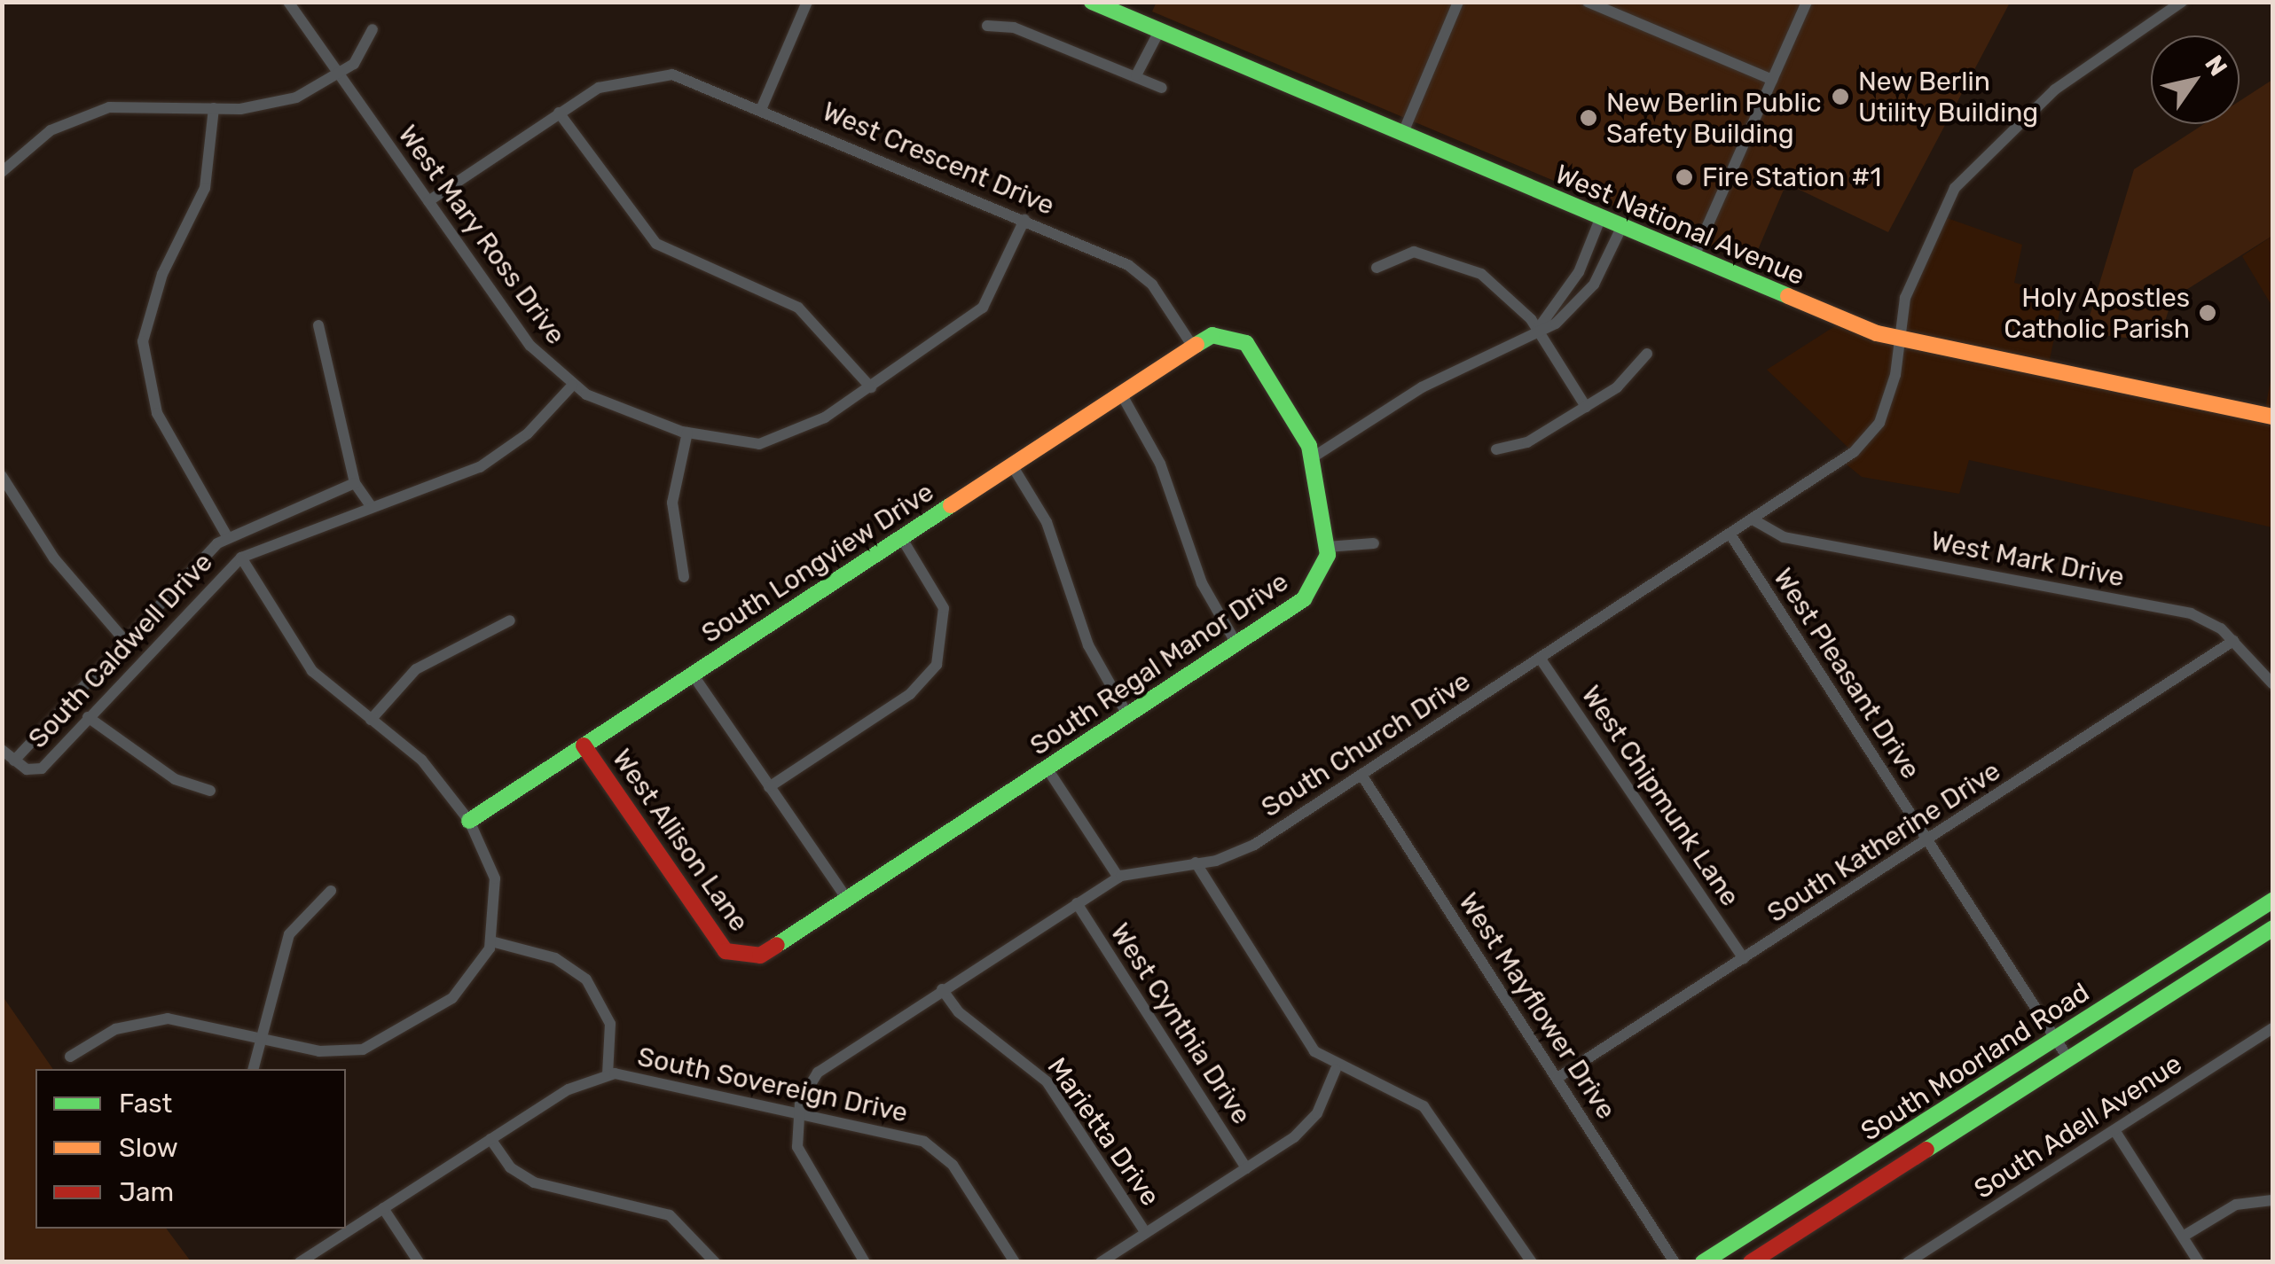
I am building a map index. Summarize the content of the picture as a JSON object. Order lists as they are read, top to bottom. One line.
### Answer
{"streets":{"main road":["West National Avenue","South Longview Drive","South Regal Manor Drive","West Allison Lane","South Moorland Road"],"street":["West Crescent Drive","West Mary Ross Drive","West Mark Drive","South Caldwell Drive","West Pleasant Drive","South Church Drive","West Chipmunk Lane","South Katherine Drive","West Mayflower Drive","West Cynthia Drive","South Sovereign Drive","South Adell Avenue","Marietta Drive"]},"crossings":[["West Crescent Drive","West Mary Ross Drive"],["West Crescent Drive","South Longview Drive"],["West National Avenue","South Church Drive"],["West Mary Ross Drive","South Caldwell Drive"],["West Mark Drive","South Church Drive"],["West Mark Drive","South Katherine Drive"],["South Longview Drive","West Allison Lane"],["South Regal Manor Drive","West Allison Lane"],["West Pleasant Drive","South Church Drive"],["West Pleasant Drive","South Katherine Drive"],["West Pleasant Drive","South Moorland Road"],["South Church Drive","West Chipmunk Lane"],["South Church Drive","West Mayflower Drive"],["South Church Drive","West Cynthia Drive"],["South Church Drive","South Sovereign Drive"],["South Church Drive","Marietta Drive"],["West Chipmunk Lane","South Katherine Drive"],["South Katherine Drive","West Mayflower Drive"]],"places":["New Berlin Utility Building","New Berlin Public Safety Building","Fire Station #1","Holy Apostles Catholic Parish"],"legend":["Fast","Slow","Jam"],"north":"top right"}
